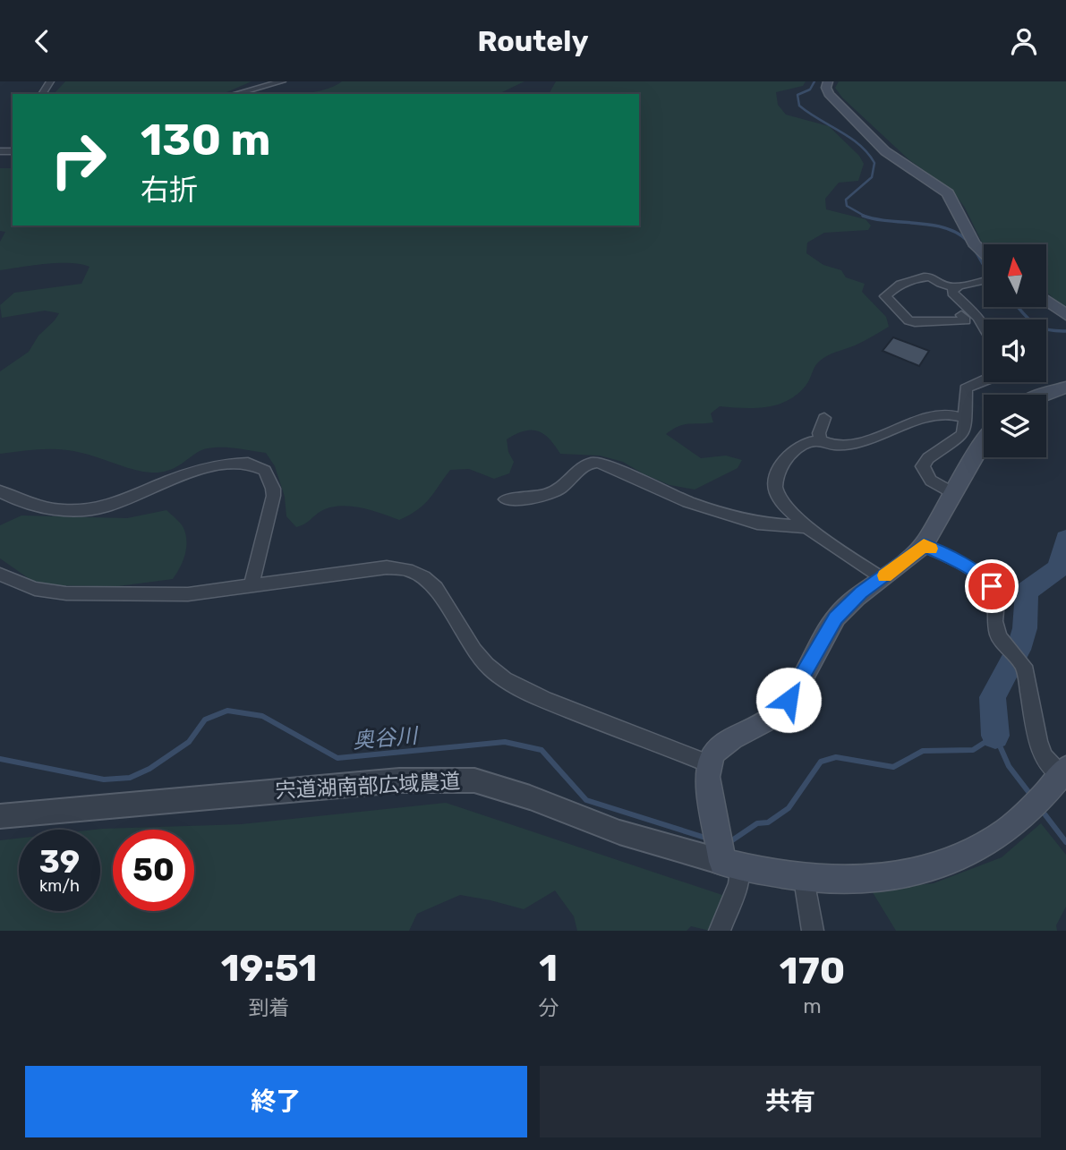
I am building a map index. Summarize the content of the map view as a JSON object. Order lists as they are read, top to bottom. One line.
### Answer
{"streets":{"street":["宍道湖南部広域農道"]},"water":["奥谷川"],"north":"top","page":{"header":"Routely","turn":["130 m","右折"],"speed":"39 km/h","limit":"50","eta":["19:51","到着","1","分","170","m"],"buttons":["終了","共有"]}}
